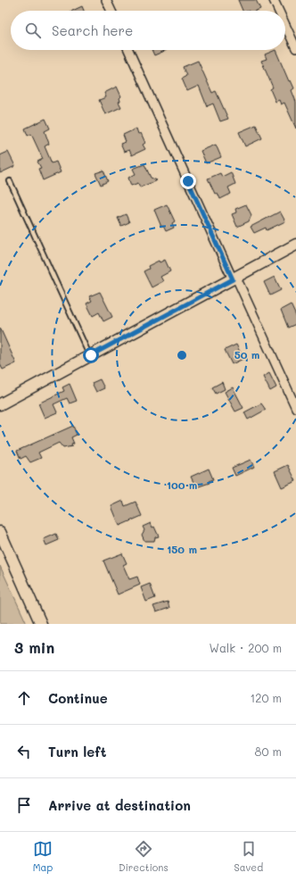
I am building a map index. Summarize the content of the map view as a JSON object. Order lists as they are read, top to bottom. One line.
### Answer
{"page":{"search":"Search here","heading":["3 min","Walk · 200 m"],"list":[["Continue","120 m"],["Turn left","80 m"],"Arrive at destination"],"nav":["Map","Directions","Saved"]},"rings":["50 m","100 m","150 m"]}
